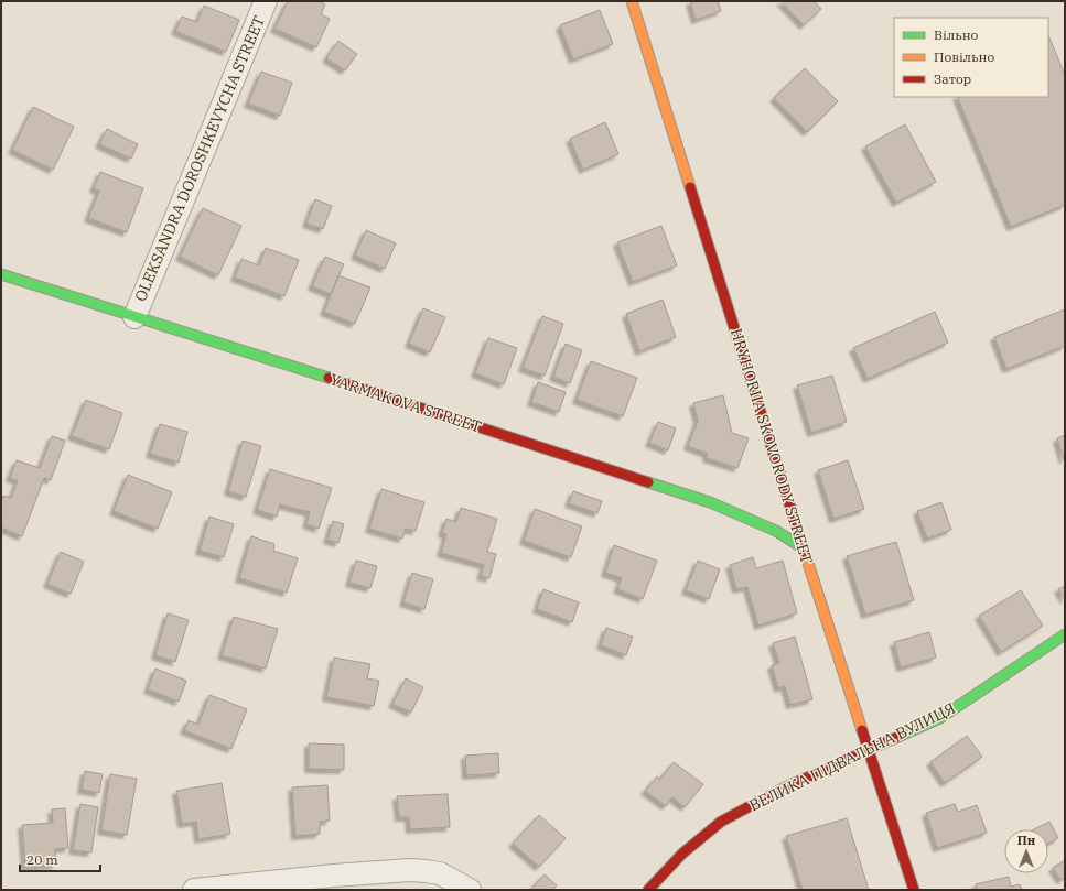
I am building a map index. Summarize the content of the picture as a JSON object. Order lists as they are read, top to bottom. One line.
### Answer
{"streets":{"street":["OLEKSANDRA DOROSHKEVYCHA STREET","YARMAKOVA STREET","HRYHORIIA SKOVORODY STREET","ВЕЛИКА ПІДВАЛЬНА ВУЛИЦЯ"]},"crossings":[["OLEKSANDRA DOROSHKEVYCHA STREET","YARMAKOVA STREET"],["YARMAKOVA STREET","HRYHORIIA SKOVORODY STREET"],["HRYHORIIA SKOVORODY STREET","ВЕЛИКА ПІДВАЛЬНА ВУЛИЦЯ"]],"legend":["Вільно","Повільно","Затор"],"scale_bar":"20 m","north":"top"}
